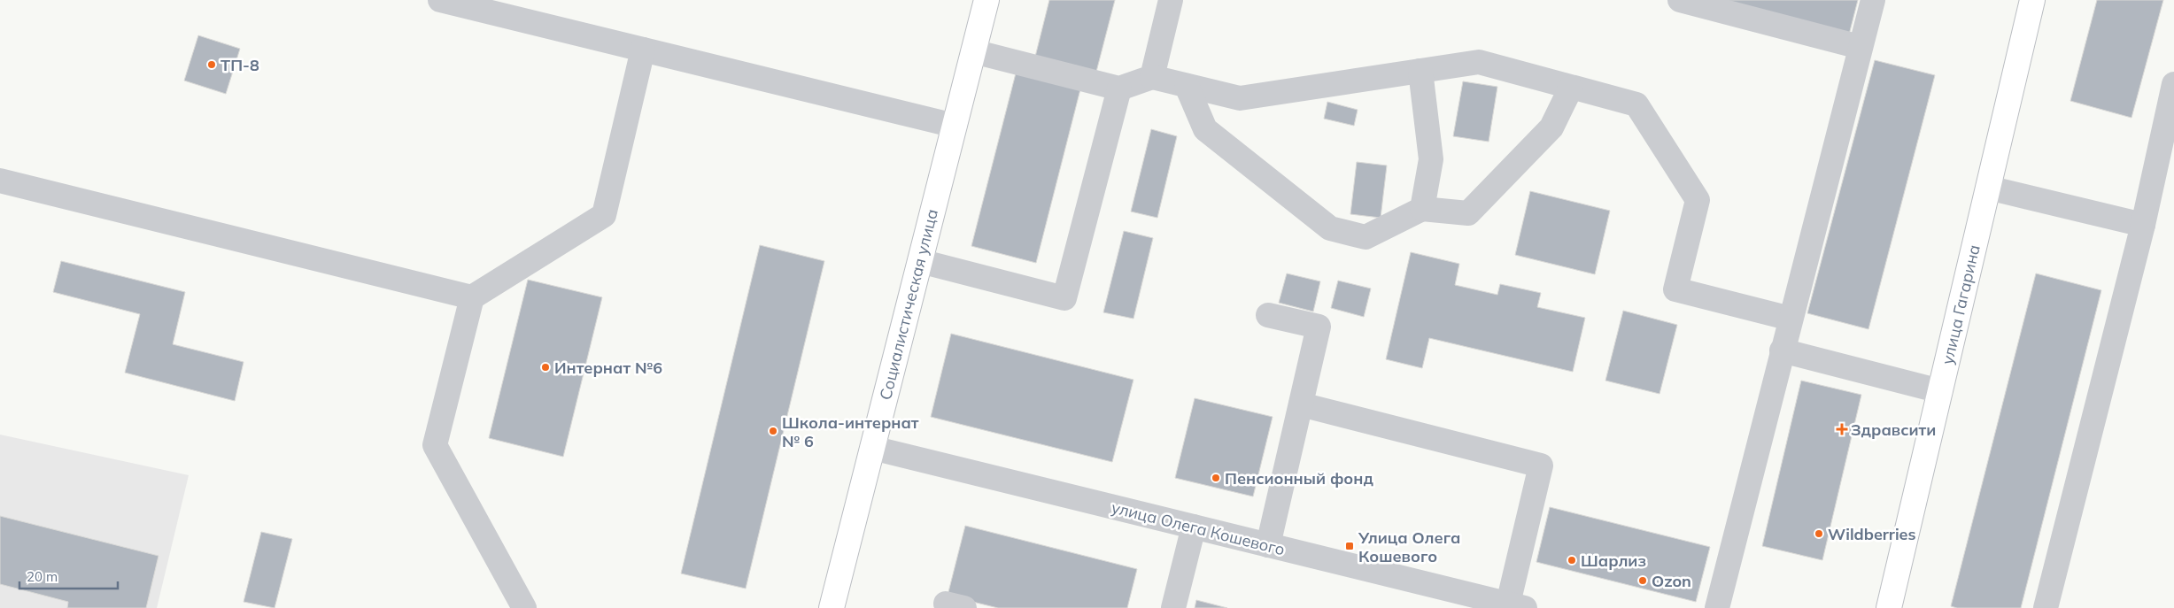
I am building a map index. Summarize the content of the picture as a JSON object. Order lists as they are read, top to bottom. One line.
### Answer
{"streets":{"main road":["Социалистическая улица","улица Гагарина"],"street":["улица Олега Кошевого"]},"crossings":[["Социалистическая улица","улица Олега Кошевого"]],"places":{"other":["ТП-8","Интернат №6","Школа-интернат № 6","Пенсионный фонд","Wildberries","Шарлиз","Ozon"],"health":["Здравсити"],"transit":["Улица Олега Кошевого"]},"scale_bar":"20 m"}
